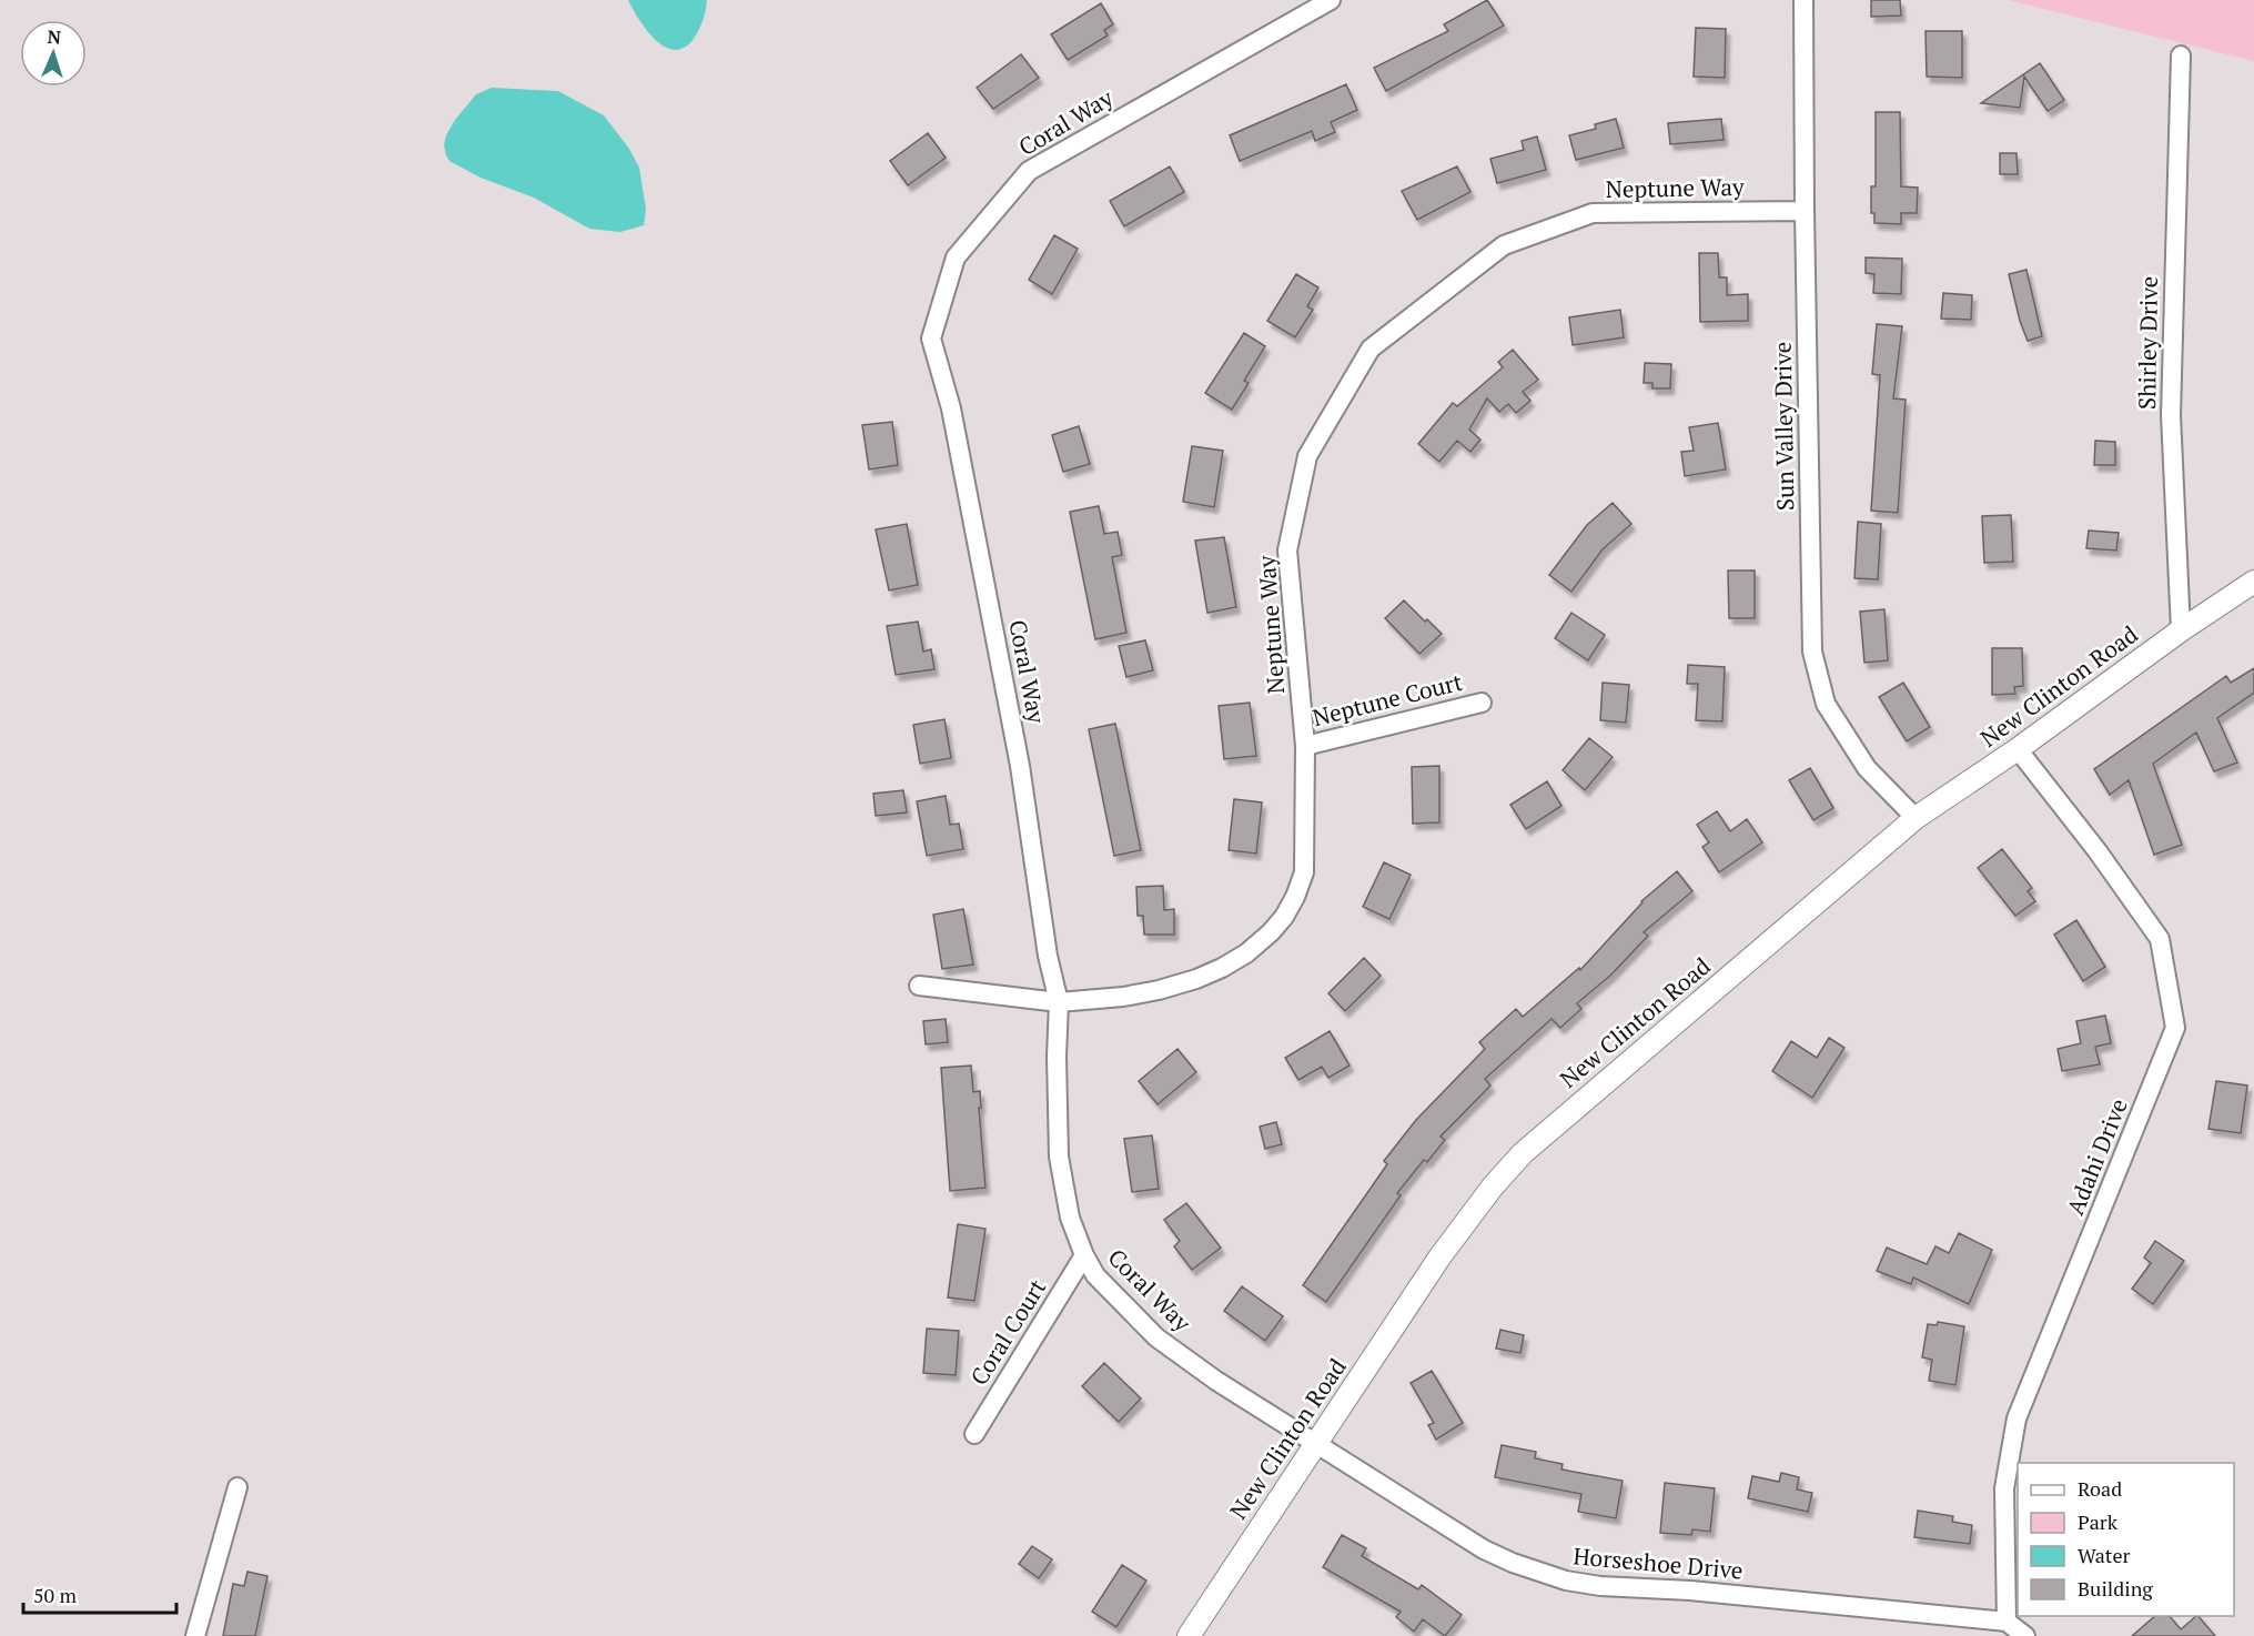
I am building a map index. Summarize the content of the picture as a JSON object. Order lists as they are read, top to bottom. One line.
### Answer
{"streets":{"street":["Coral Way","Neptune Way","Shirley Drive","Sun Valley Drive","New Clinton Road","Neptune Court","Adahi Drive","Coral Court","Horseshoe Drive"]},"crossings":[["Coral Way","Neptune Way"],["Coral Way","New Clinton Road"],["Coral Way","Coral Court"],["Coral Way","Horseshoe Drive"],["Neptune Way","Sun Valley Drive"],["Neptune Way","Neptune Court"],["Shirley Drive","New Clinton Road"],["Sun Valley Drive","New Clinton Road"],["New Clinton Road","Adahi Drive"],["New Clinton Road","Horseshoe Drive"],["Adahi Drive","Horseshoe Drive"]],"legend":["Road","Park","Water","Building"],"scale_bar":"50 m","north":"top"}
